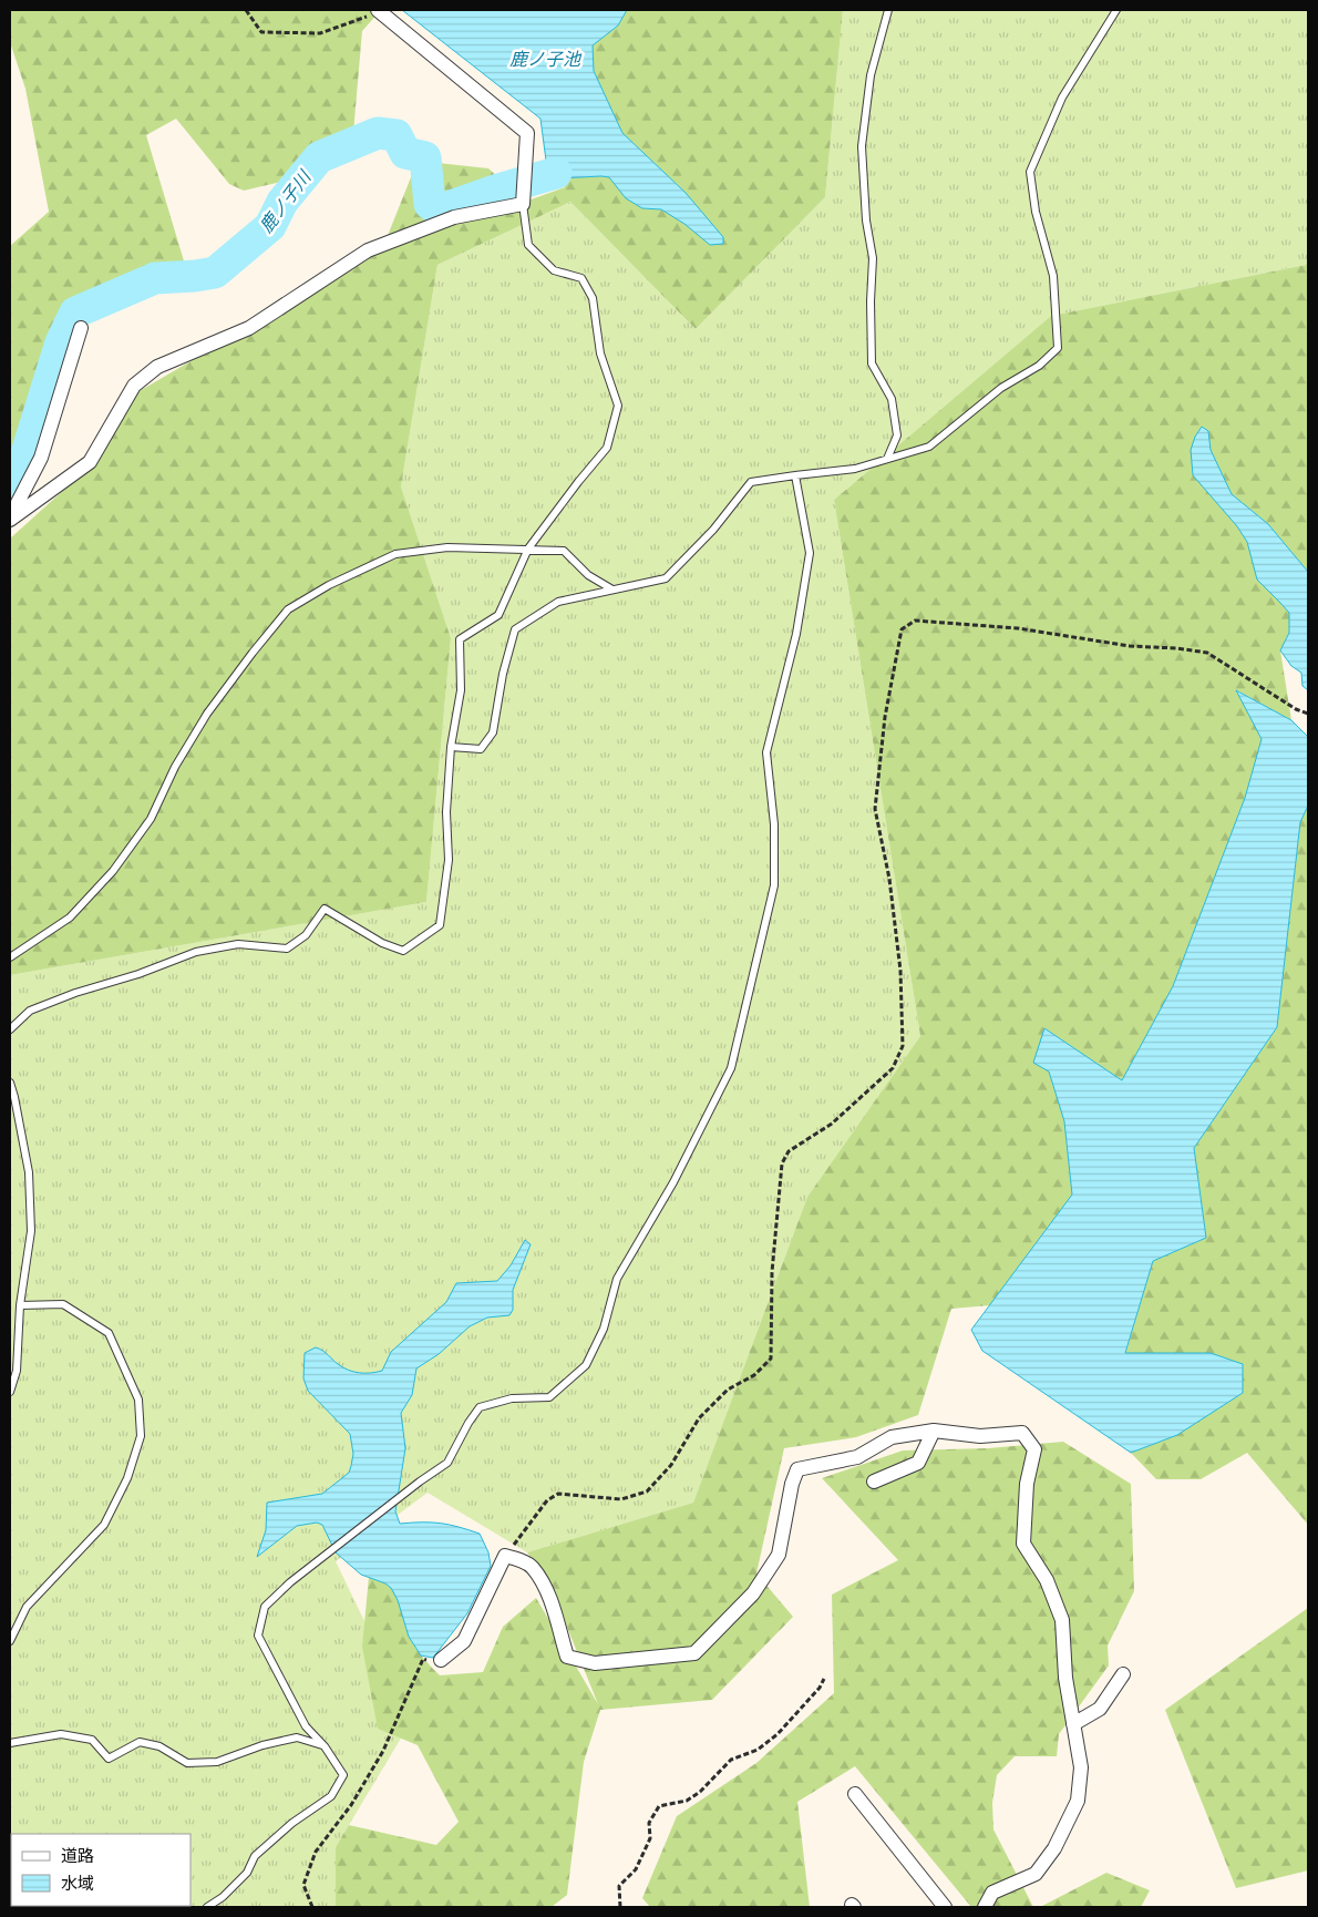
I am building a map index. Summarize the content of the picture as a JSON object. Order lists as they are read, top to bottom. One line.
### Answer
{"water":["鹿ノ子池","鹿ノ子川"],"legend":["道路","水域"]}
